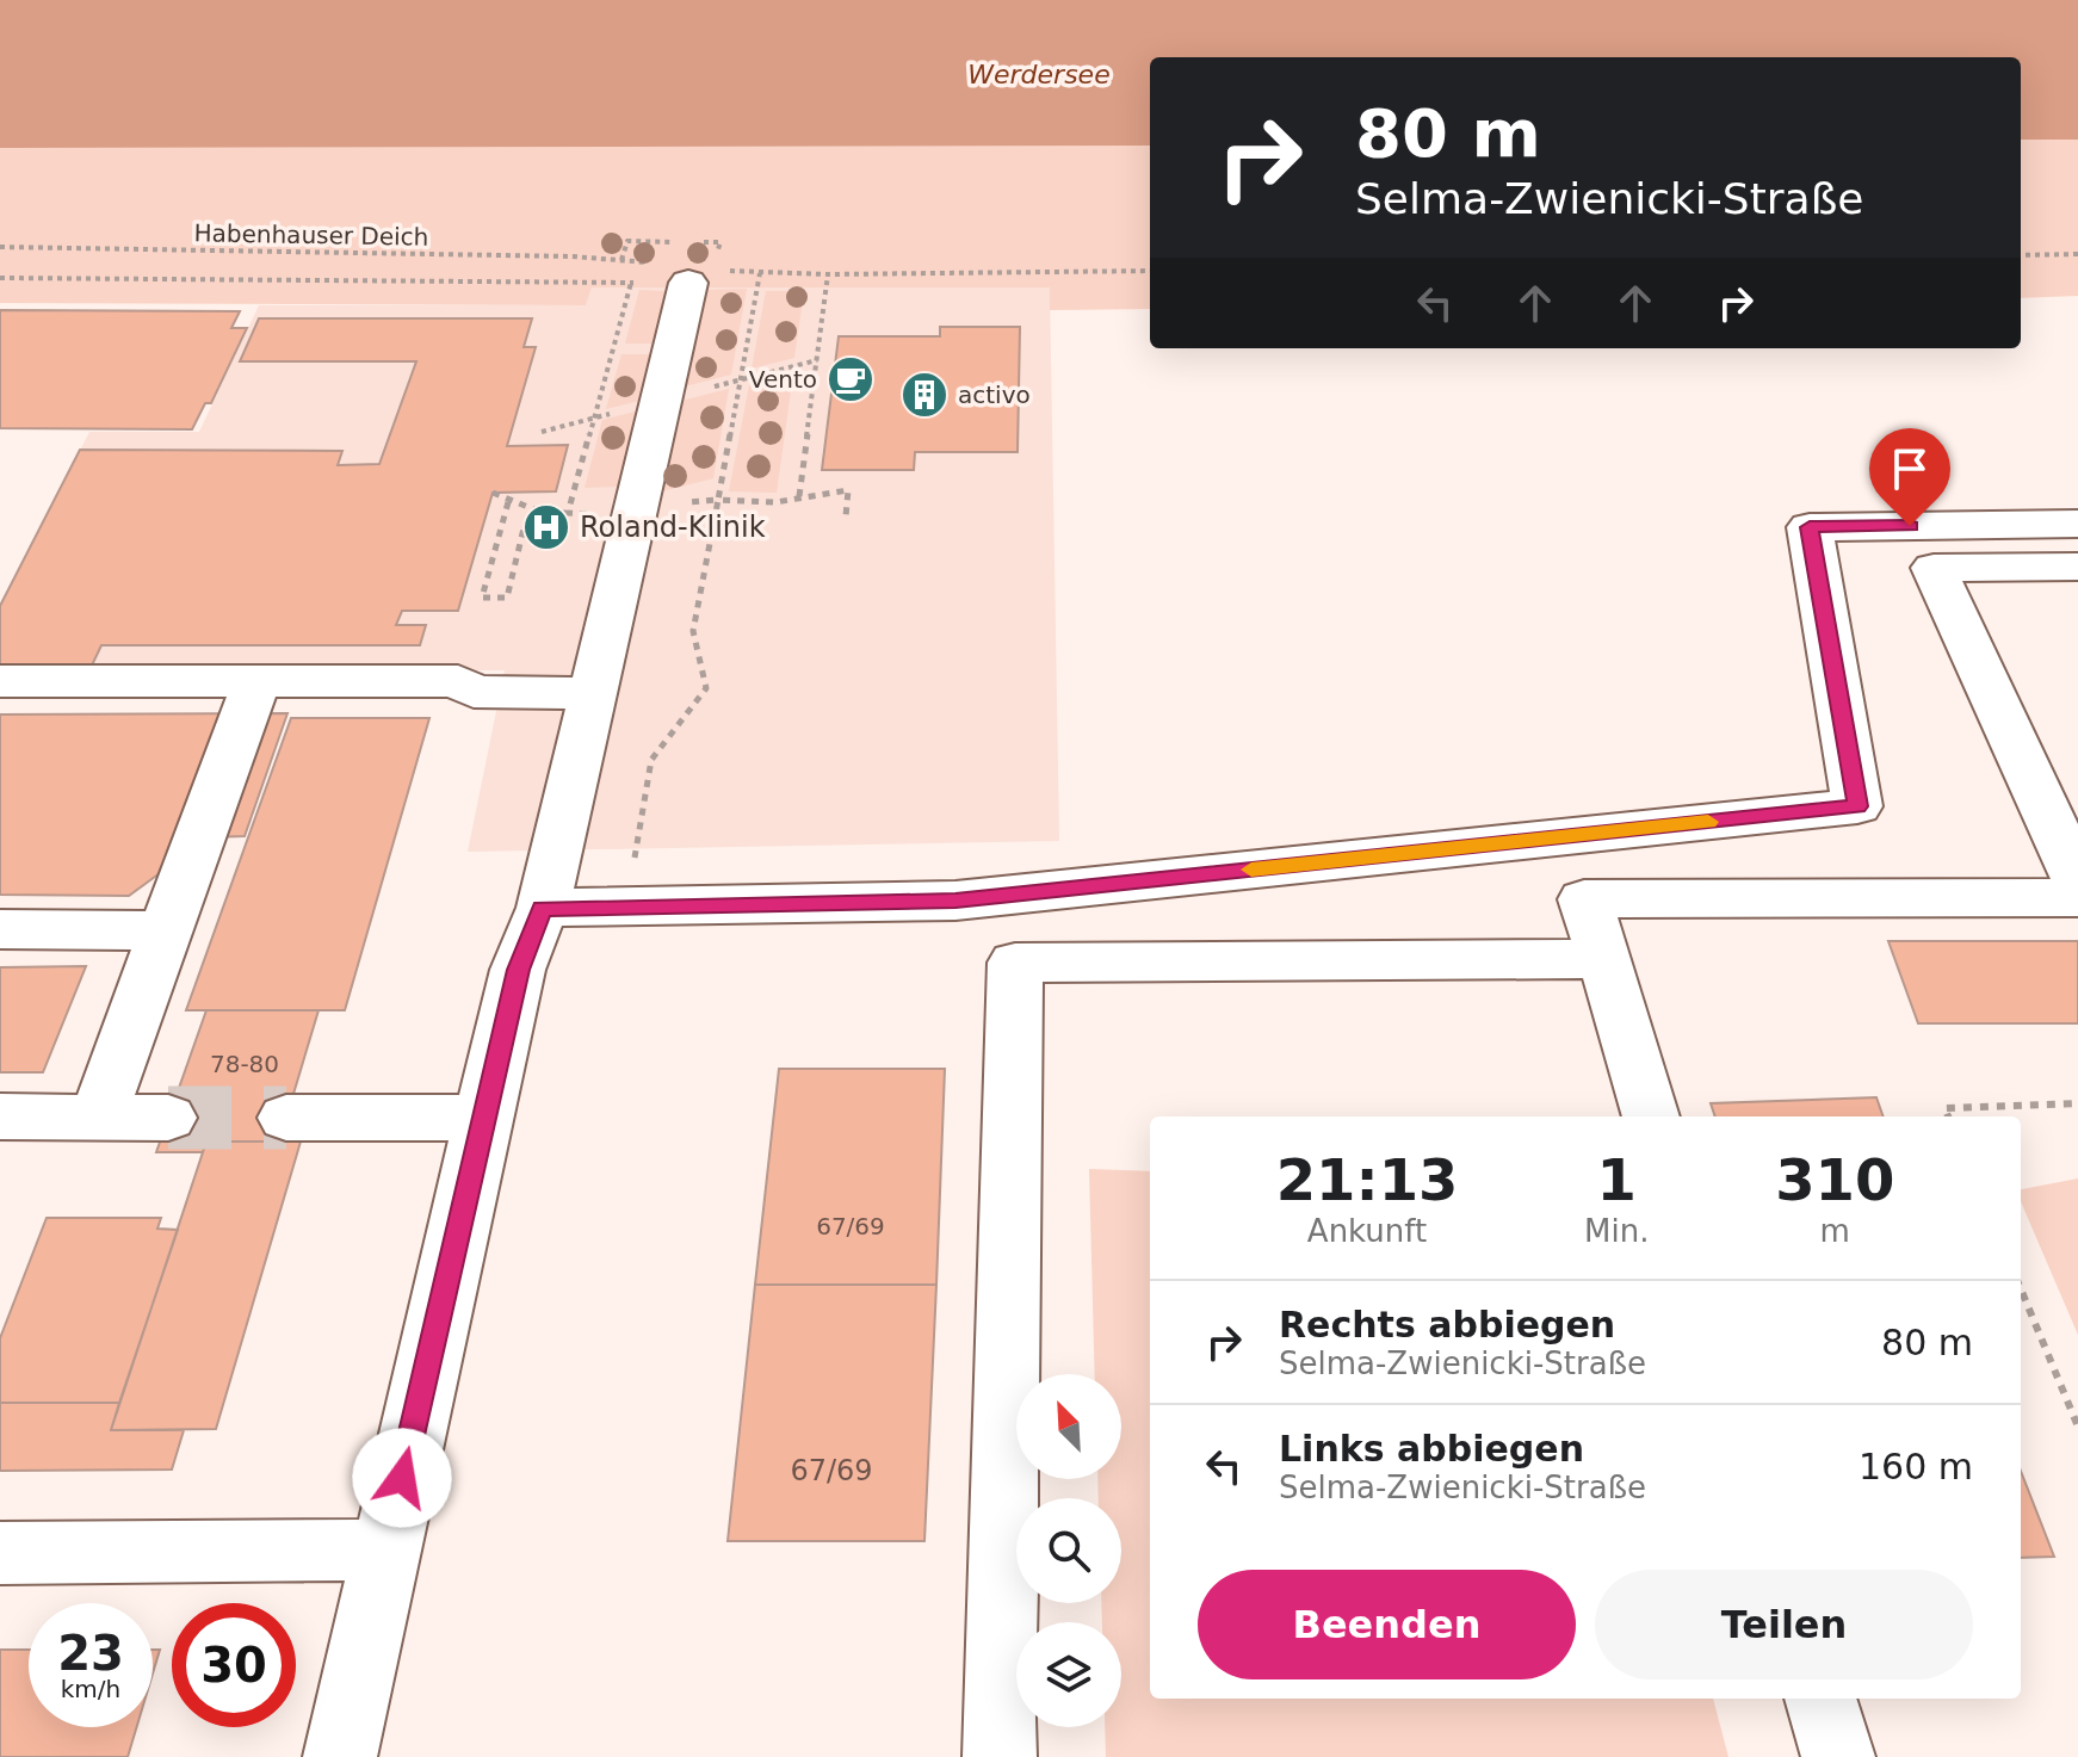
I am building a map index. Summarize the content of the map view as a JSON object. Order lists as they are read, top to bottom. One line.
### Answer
{"streets":{"path":["Habenhauser Deich"]},"water":["Werdersee"],"places":{"cafe":["Vento"],"building":["activo"],"hospital":["Roland-Klinik"]},"house_numbers":["78-80","67/69","67/69"],"north":"top left","page":{"turn":["80 m","Selma-Zwienicki-Straße"],"eta":["21:13","Ankunft","1","Min.","310","m"],"list":[{"name":"Rechts abbiegen","note":"Selma-Zwienicki-Straße","value":"80 m"},{"name":"Links abbiegen","note":"Selma-Zwienicki-Straße","value":"160 m"}],"buttons":["Beenden","Teilen"],"speed":"23 km/h","limit":"30"}}
